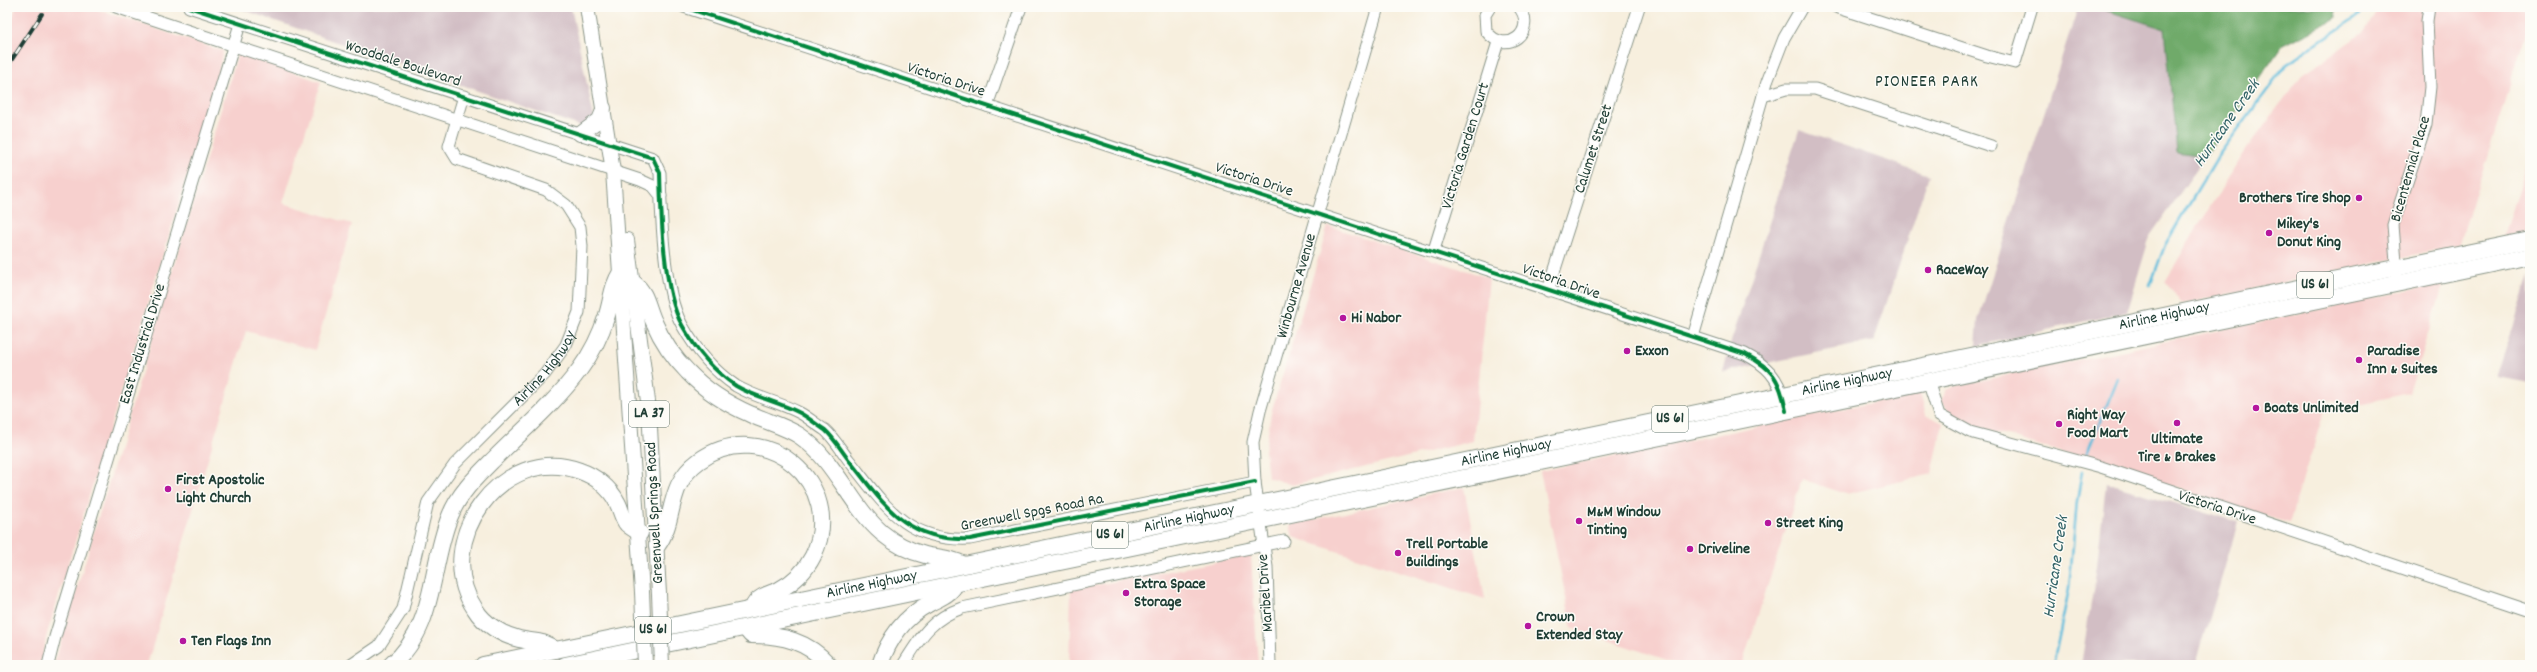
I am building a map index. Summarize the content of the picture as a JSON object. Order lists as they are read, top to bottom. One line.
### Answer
{"streets":{"highway":["US 61","Airline Highway"],"main road":["LA 37","Greenwell Springs Road"],"street":["Wooddale Boulevard","Victoria Drive","Victoria Garden Court","Calumet Street","Bicentennial Place","Winbourne Avenue","East Industrial Drive","Greenwell Spgs Road Ra","Maribel Drive"]},"crossings":[["Wooddale Boulevard","Airline Highway"],["Wooddale Boulevard","East Industrial Drive"],["Wooddale Boulevard","Greenwell Springs Road"],["Wooddale Boulevard","Greenwell Spgs Road Ra"],["Victoria Drive","Victoria Garden Court"],["Victoria Drive","Calumet Street"],["Victoria Drive","Winbourne Avenue"],["Victoria Drive","Airline Highway"],["Bicentennial Place","Airline Highway"],["Winbourne Avenue","Airline Highway"],["Winbourne Avenue","Greenwell Spgs Road Ra"],["Winbourne Avenue","Maribel Drive"],["Airline Highway","Maribel Drive"],["Greenwell Springs Road","Greenwell Spgs Road Ra"]],"districts":["PIONEER PARK"],"water":["Hurricane Creek"],"places":["Brothers Tire Shop","Mikey's Donut King","RaceWay","Hi Nabor","Exxon","Paradise Inn & Suites","Boats Unlimited","Ultimate Tire & Brakes","Right Way Food Mart","First Apostolic Light Church","M&M Window Tinting","Street King","Driveline","Trell Portable Buildings","Extra Space Storage","Crown Extended Stay","Ten Flags Inn"]}
